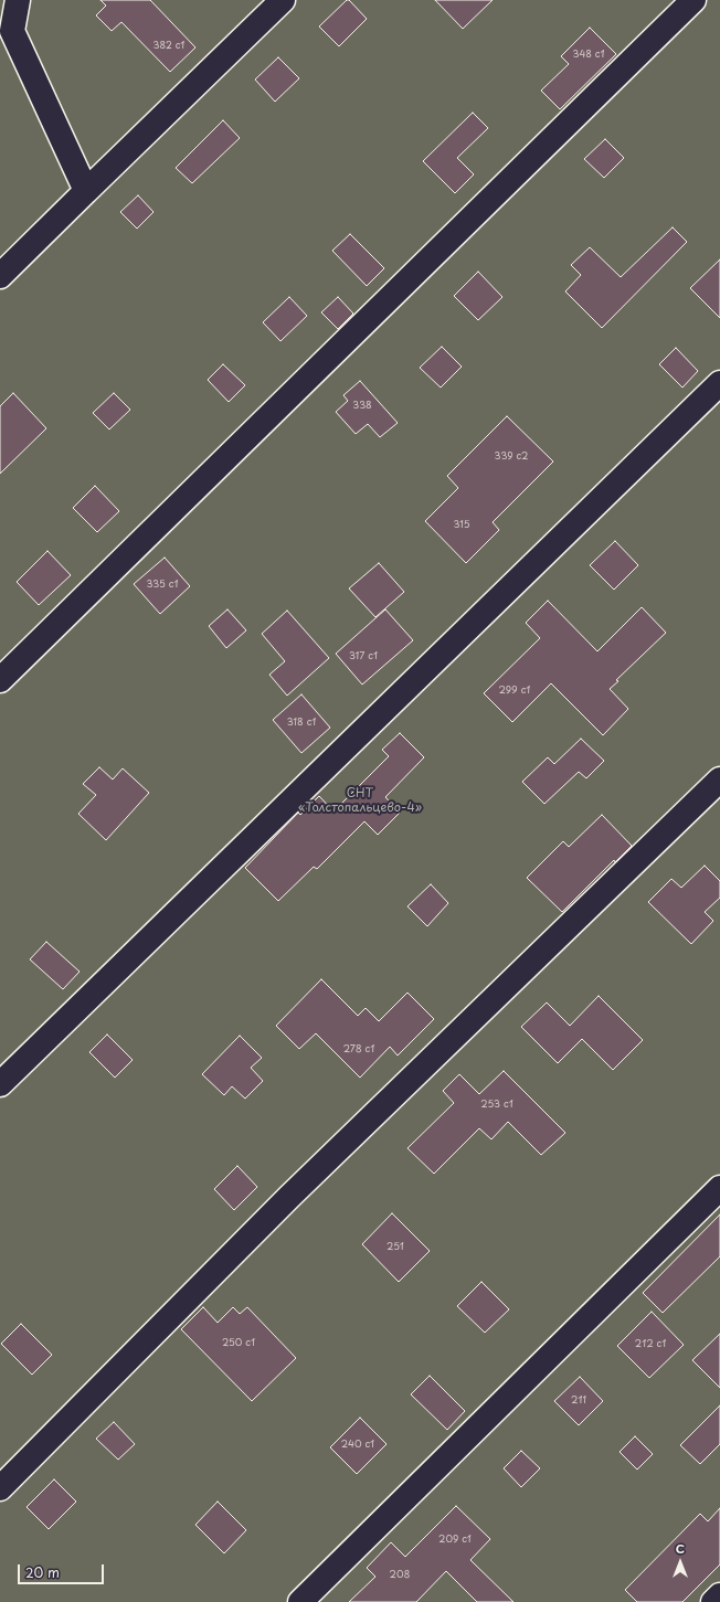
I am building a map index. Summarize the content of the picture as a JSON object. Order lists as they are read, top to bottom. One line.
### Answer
{"parks":["СНТ «Толстопальцево-4»"],"house_numbers":["382 с1","348 с1","338","339 с2","315","335 с1","317 с1","299 с1","318 с1","278 с1","253 с1","251","250 с1","212 с1","211","240 с1","209 с1","208"],"scale_bar":"20 m","north":"top"}
